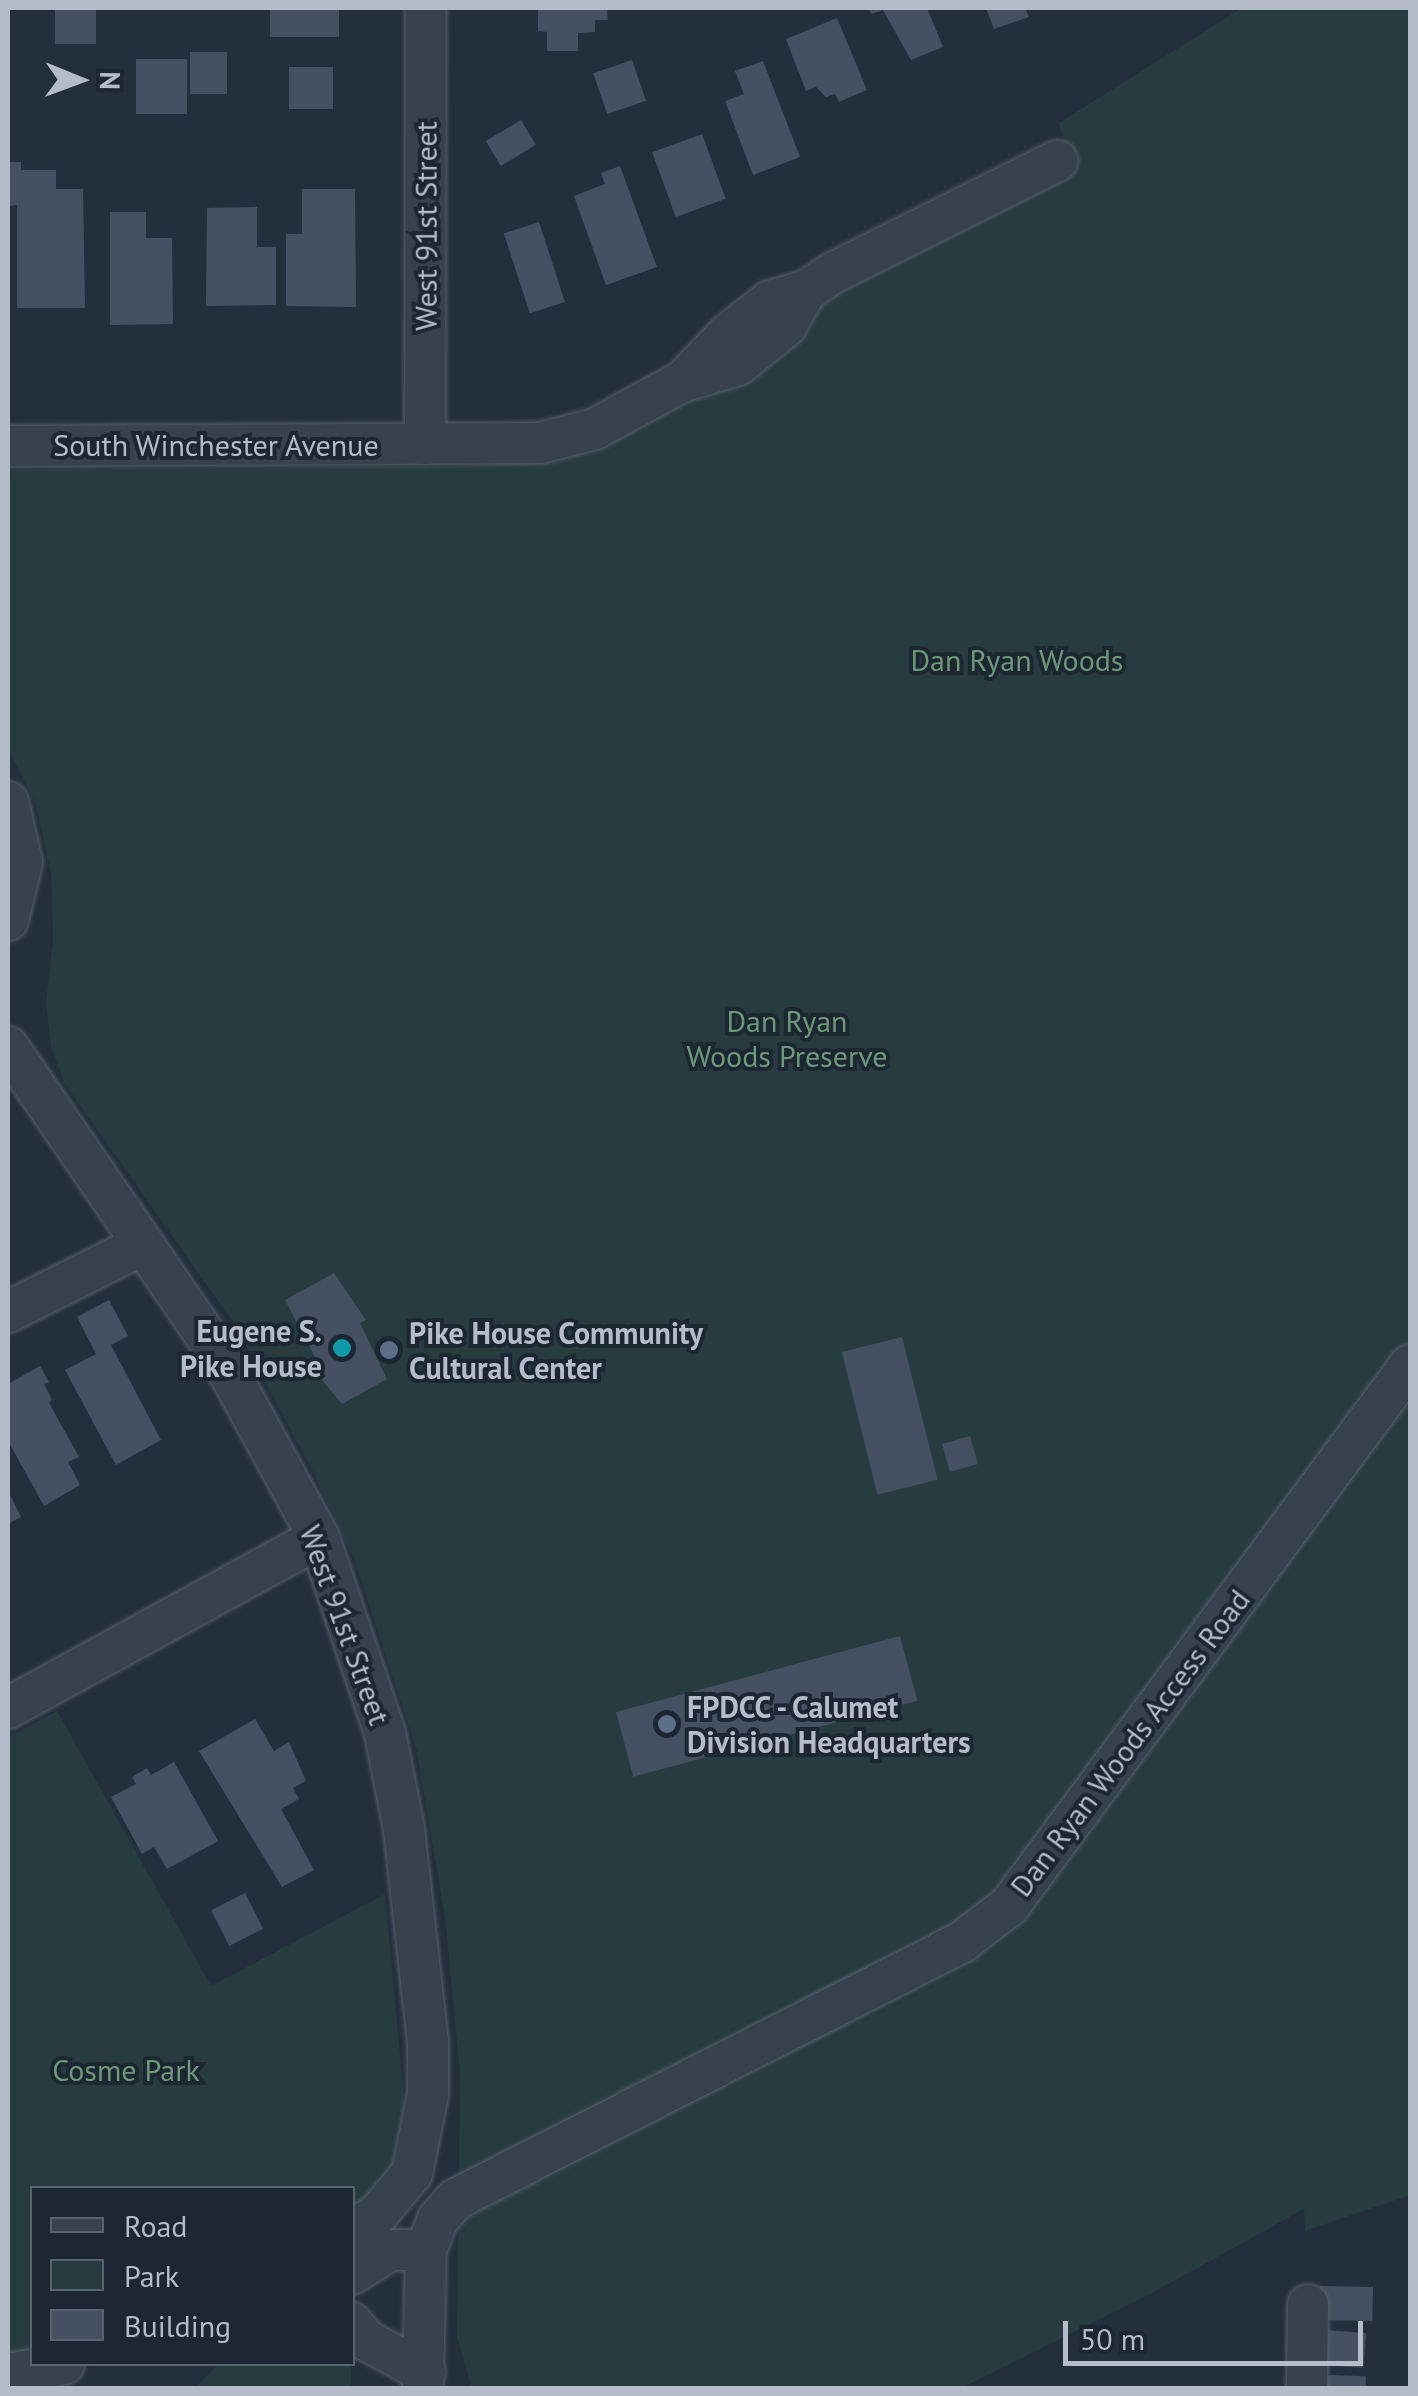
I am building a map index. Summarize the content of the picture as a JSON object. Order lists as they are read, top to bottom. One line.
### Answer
{"streets":{"street":["West 91st Street","South Winchester Avenue","Dan Ryan Woods Access Road"]},"crossings":[["West 91st Street","South Winchester Avenue"]],"parks":["Dan Ryan Woods","Dan Ryan Woods Preserve","Cosme Park"],"places":["Eugene S. Pike House","Pike House Community Cultural Center","FPDCC - Calumet Division Headquarters"],"legend":["Road","Park","Building"],"scale_bar":"50 m","north":"right"}
